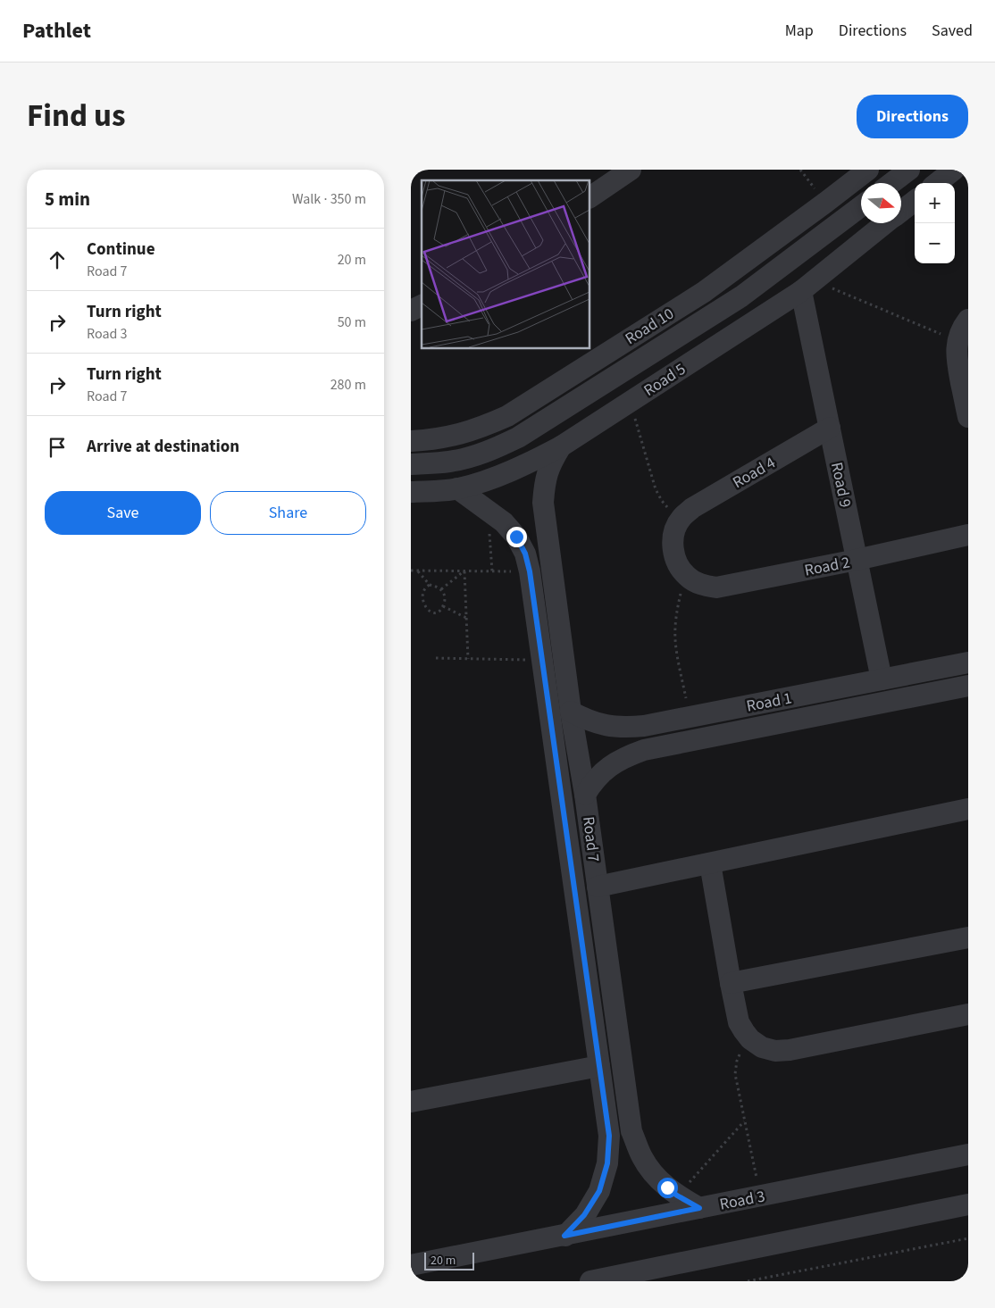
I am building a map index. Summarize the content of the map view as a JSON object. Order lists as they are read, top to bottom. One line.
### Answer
{"streets":{"street":["Road 10","Road 5","Road 4","Road 9","Road 2","Road 1","Road 7","Road 3"]},"crossings":[["Road 5","Road 9"],["Road 5","Road 7"],["Road 4","Road 9"],["Road 9","Road 2"],["Road 9","Road 1"],["Road 1","Road 7"],["Road 7","Road 3"]],"scale_bar":"20 m","north":"right","page":{"header":"Pathlet","nav":["Map","Directions","Saved"],"title":"Find us","buttons":["Directions",["Save","Share"]],"heading":["5 min","Walk · 350 m"],"map_buttons":["+","−"],"list":[["Continue","Road 7","20 m"],["Turn right","Road 3","50 m"],["Turn right","Road 7","280 m"],"Arrive at destination"],"scale":"20 m"}}
